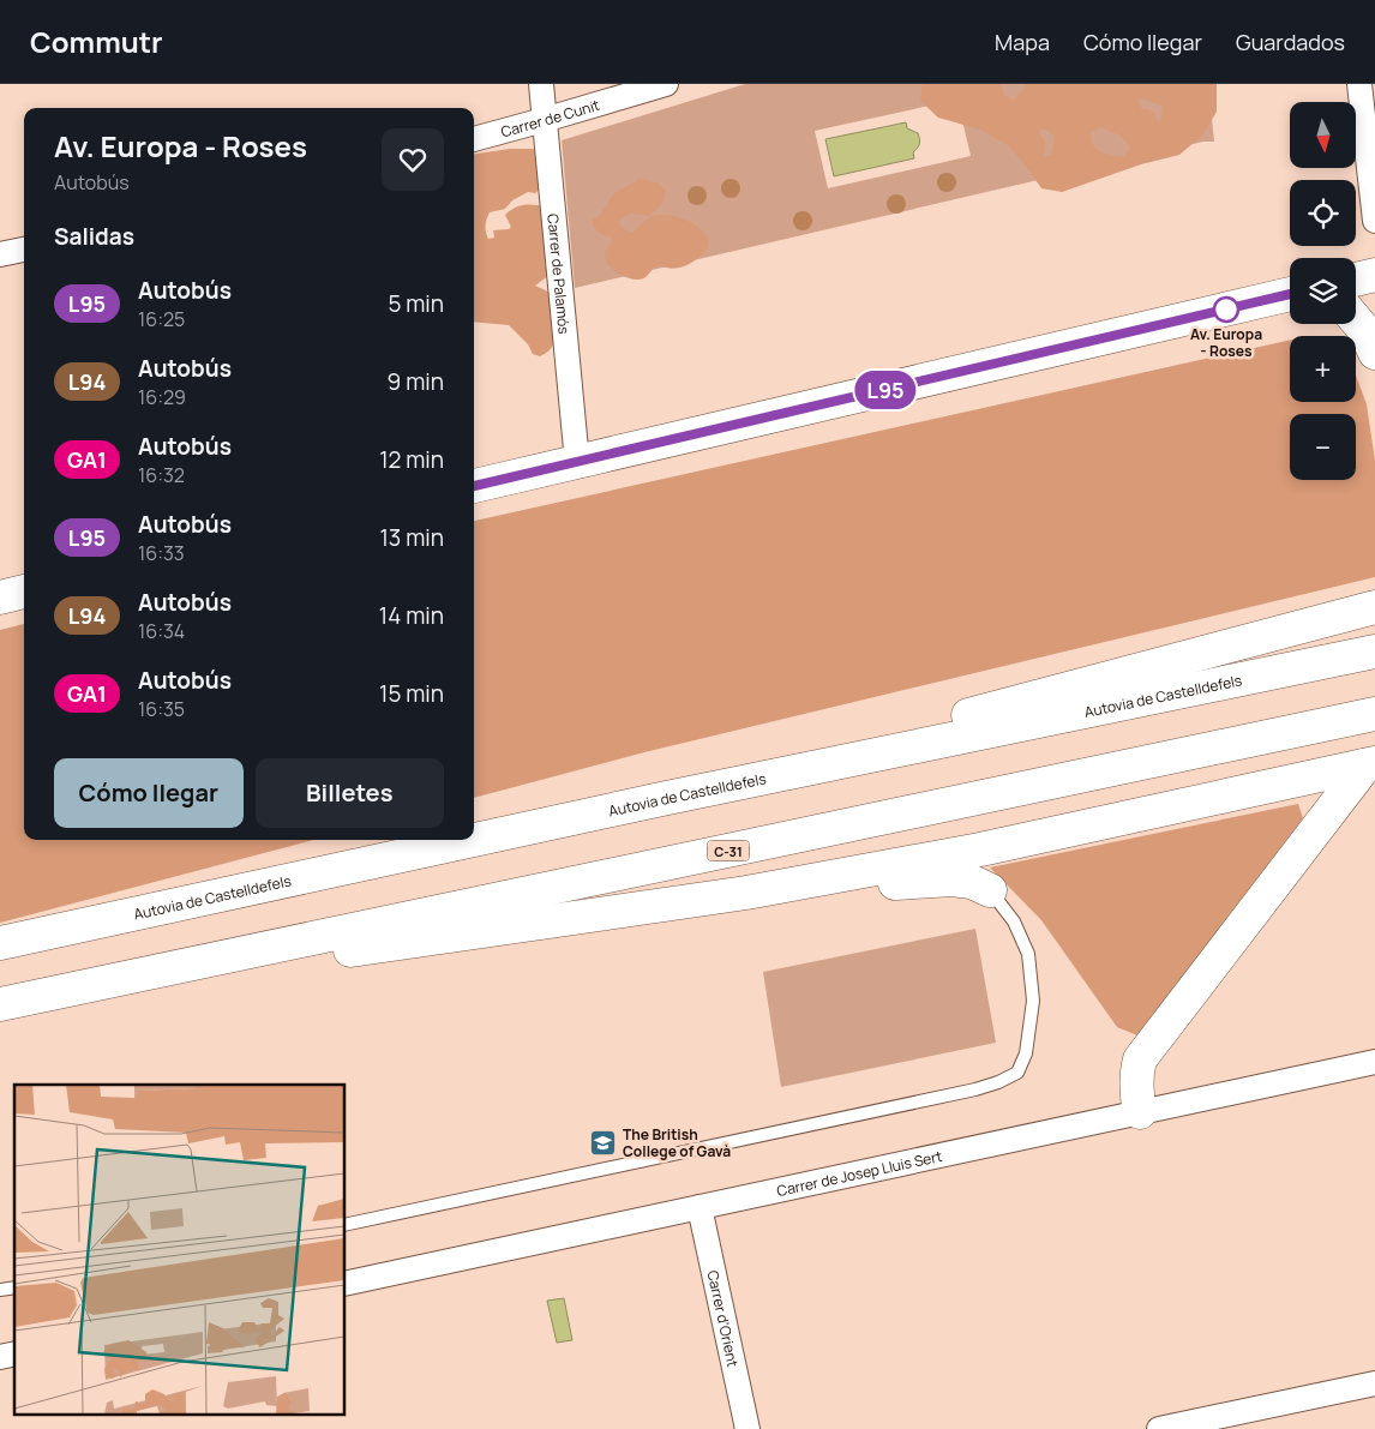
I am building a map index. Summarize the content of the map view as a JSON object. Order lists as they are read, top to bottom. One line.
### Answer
{"streets":{"main road":["Autovia de Castelldefels","C-31"],"street":["Carrer de Cunit","Carrer de Palamós","Carrer de Josep Lluis Sert","Carrer d'Orient"]},"crossings":[["Carrer de Cunit","Carrer de Palamós"],["Carrer de Josep Lluis Sert","Carrer d'Orient"]],"places":{"other":["Av. Europa - Roses"],"school or university":["The British College of Gavà"]},"lines":["bus line L95"],"north":"bottom","page":{"header":"Commutr","nav":["Mapa","Cómo llegar","Guardados"],"on_map":"L95","map_buttons":["+","−"],"heading":[["Av. Europa - Roses","Autobús"],"Salidas"],"list":[{"mark":"L95","name":"Autobús","note":"16:25","value":"5 min"},{"mark":"L94","name":"Autobús","note":"16:29","value":"9 min"},{"mark":"GA1","name":"Autobús","note":"16:32","value":"12 min"},{"mark":"L95","name":"Autobús","note":"16:33","value":"13 min"},{"mark":"L94","name":"Autobús","note":"16:34","value":"14 min"},{"mark":"GA1","name":"Autobús","note":"16:35","value":"15 min"}],"buttons":["Cómo llegar","Billetes"]}}
